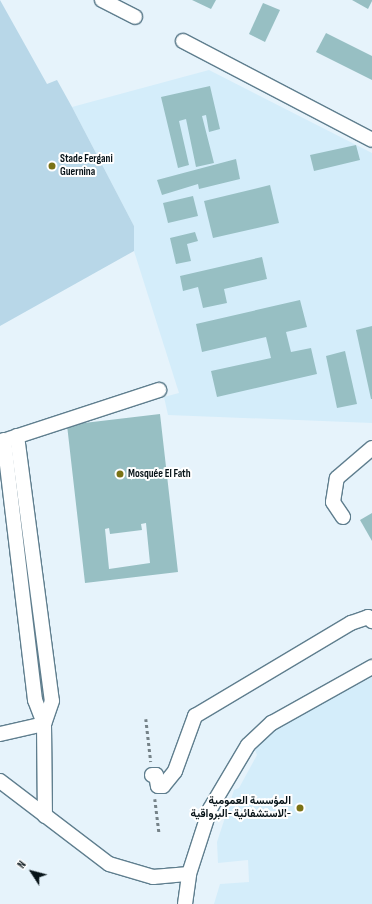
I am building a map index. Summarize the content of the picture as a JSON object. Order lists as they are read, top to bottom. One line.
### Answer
{"places":["Stade Fergani Guernina","Mosquée El Fath","المؤسسة العمومية الاستشفائية -البرواقية-"],"north":"top left"}
